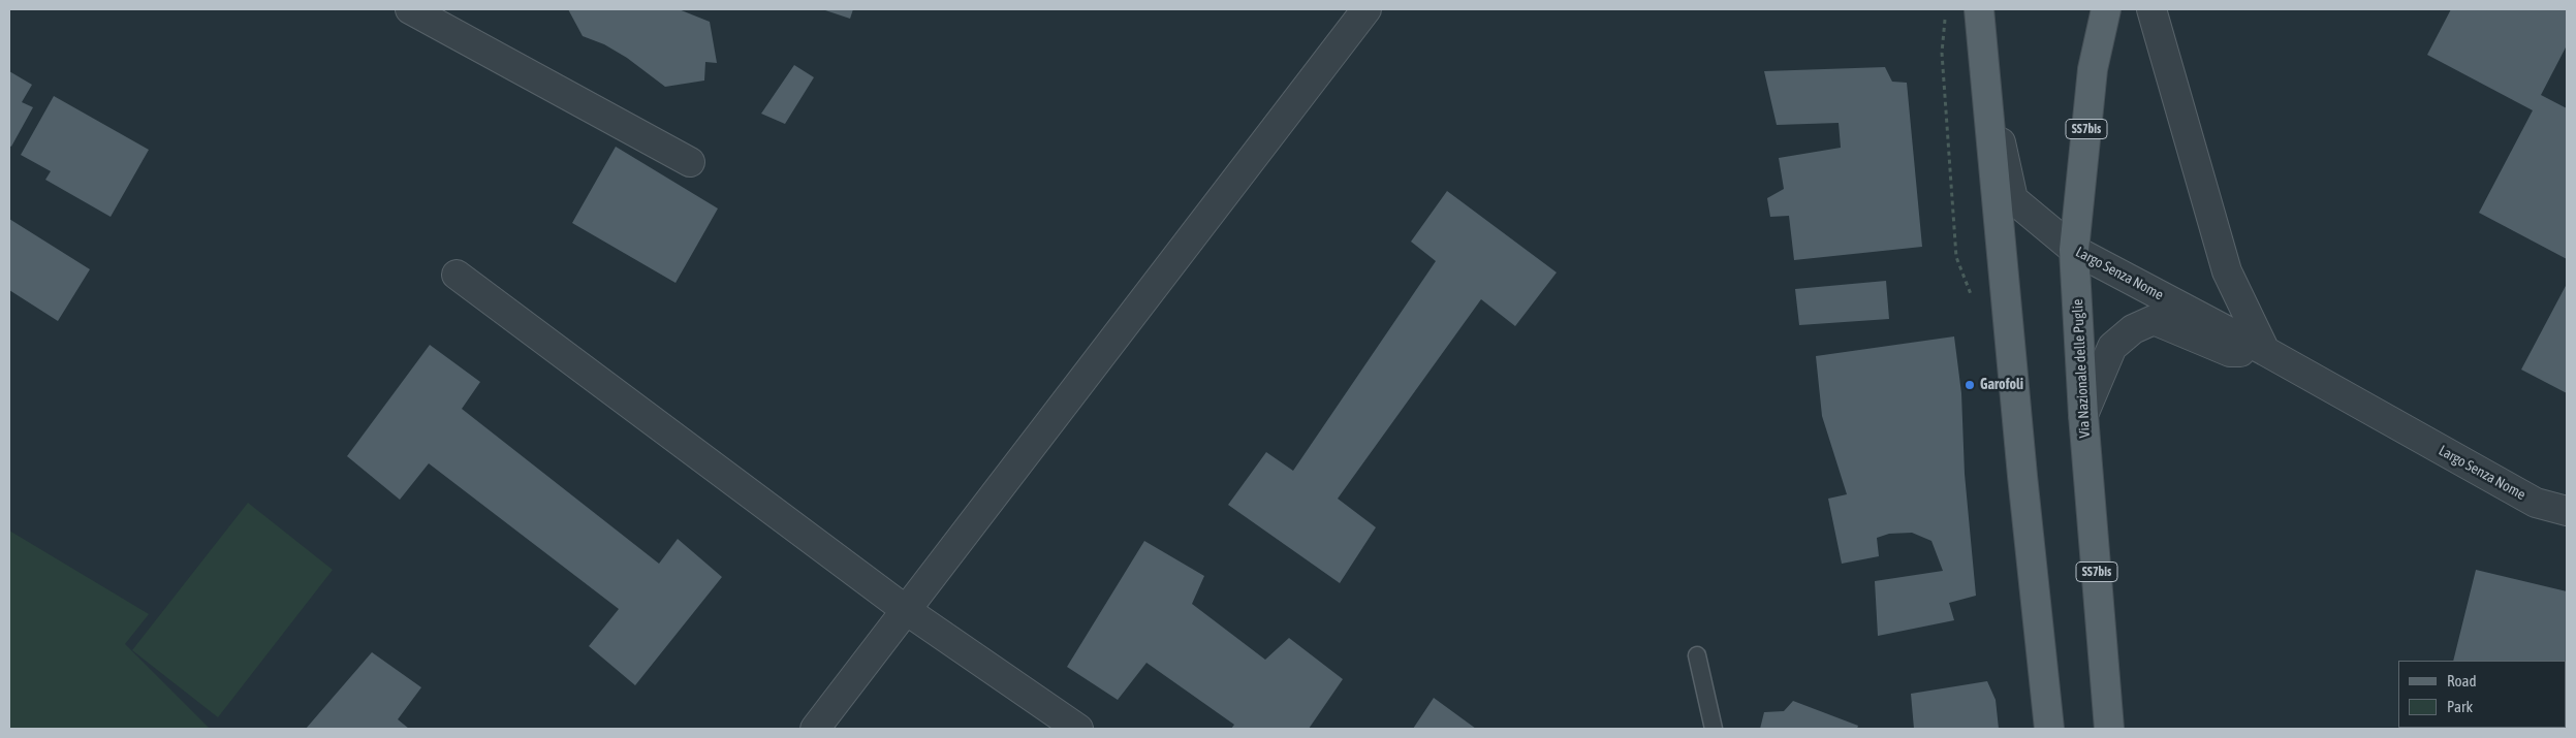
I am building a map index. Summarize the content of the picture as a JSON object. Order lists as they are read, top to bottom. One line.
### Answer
{"streets":{"main road":["SS7bis","Via Nazionale delle Puglie"],"street":["Largo Senza Nome"]},"crossings":[["Largo Senza Nome","Via Nazionale delle Puglie"]],"places":["Garofoli"],"legend":["Road","Park"]}
